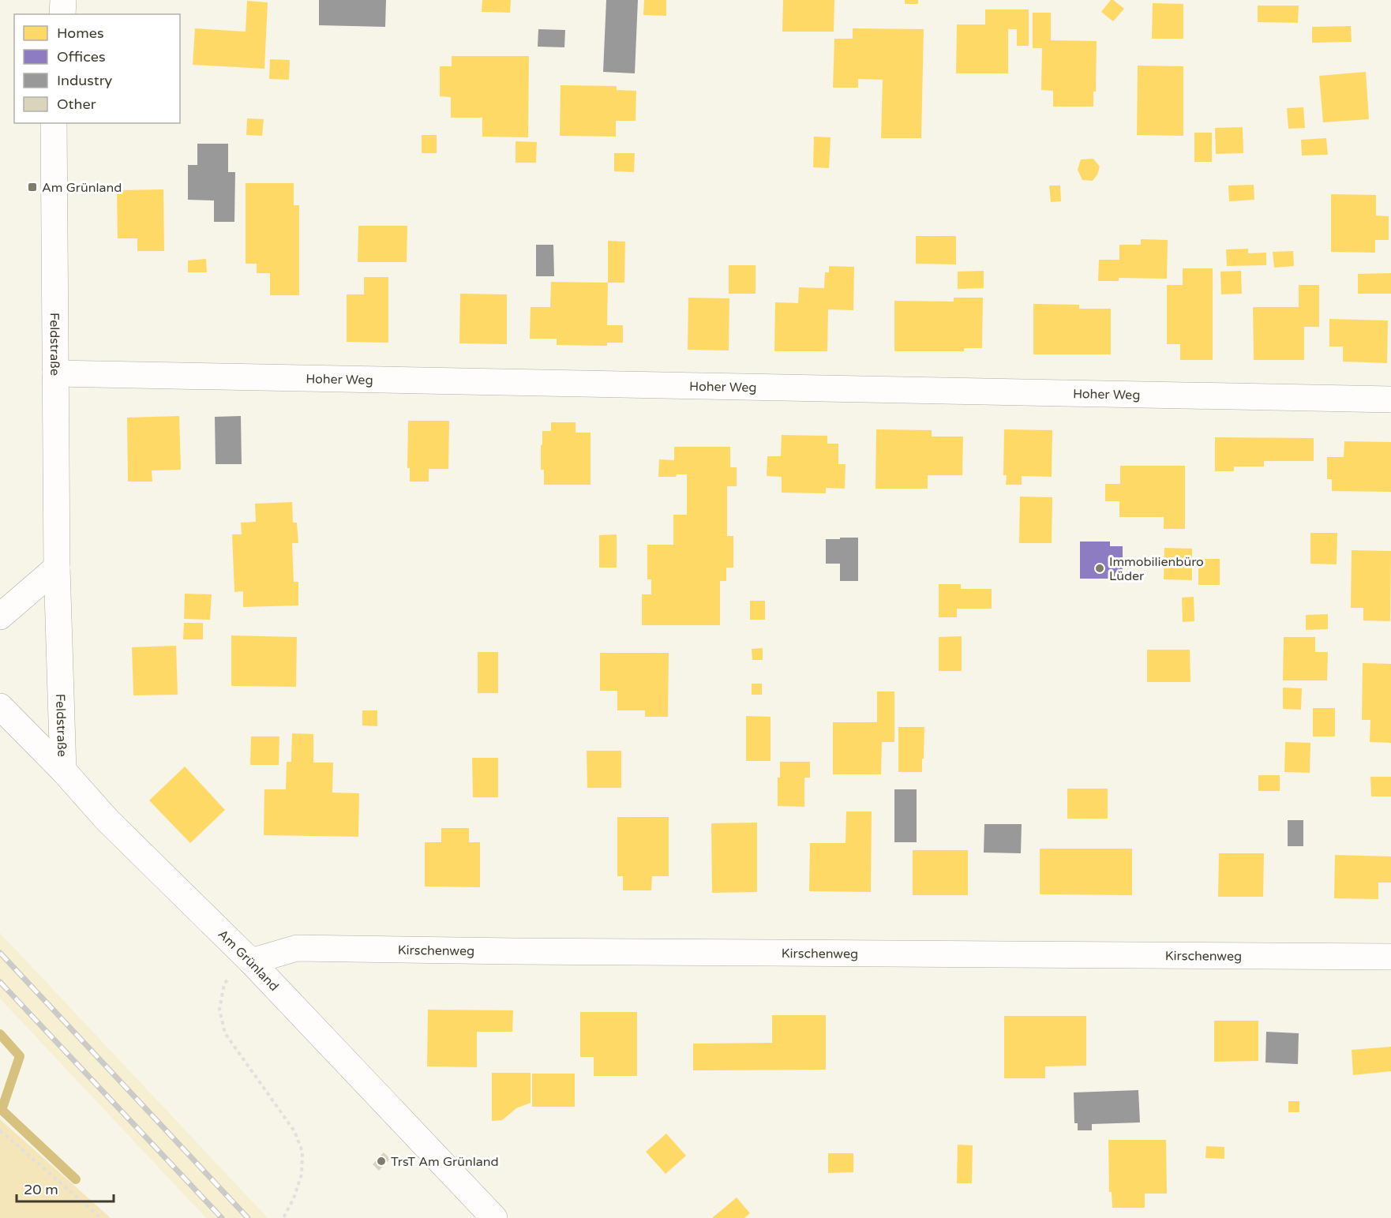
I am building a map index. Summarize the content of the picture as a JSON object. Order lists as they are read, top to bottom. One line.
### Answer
{"streets":{"street":["Feldstraße","Hoher Weg","Kirschenweg","Am Grünland"]},"crossings":[["Feldstraße","Hoher Weg"],["Feldstraße","Am Grünland"],["Kirschenweg","Am Grünland"]],"places":{"transit":["Am Grünland"],"other":["Immobilienbüro Lüder","TrsT Am Grünland"]},"legend":["Homes","Offices","Industry","Other"],"scale_bar":"20 m"}
